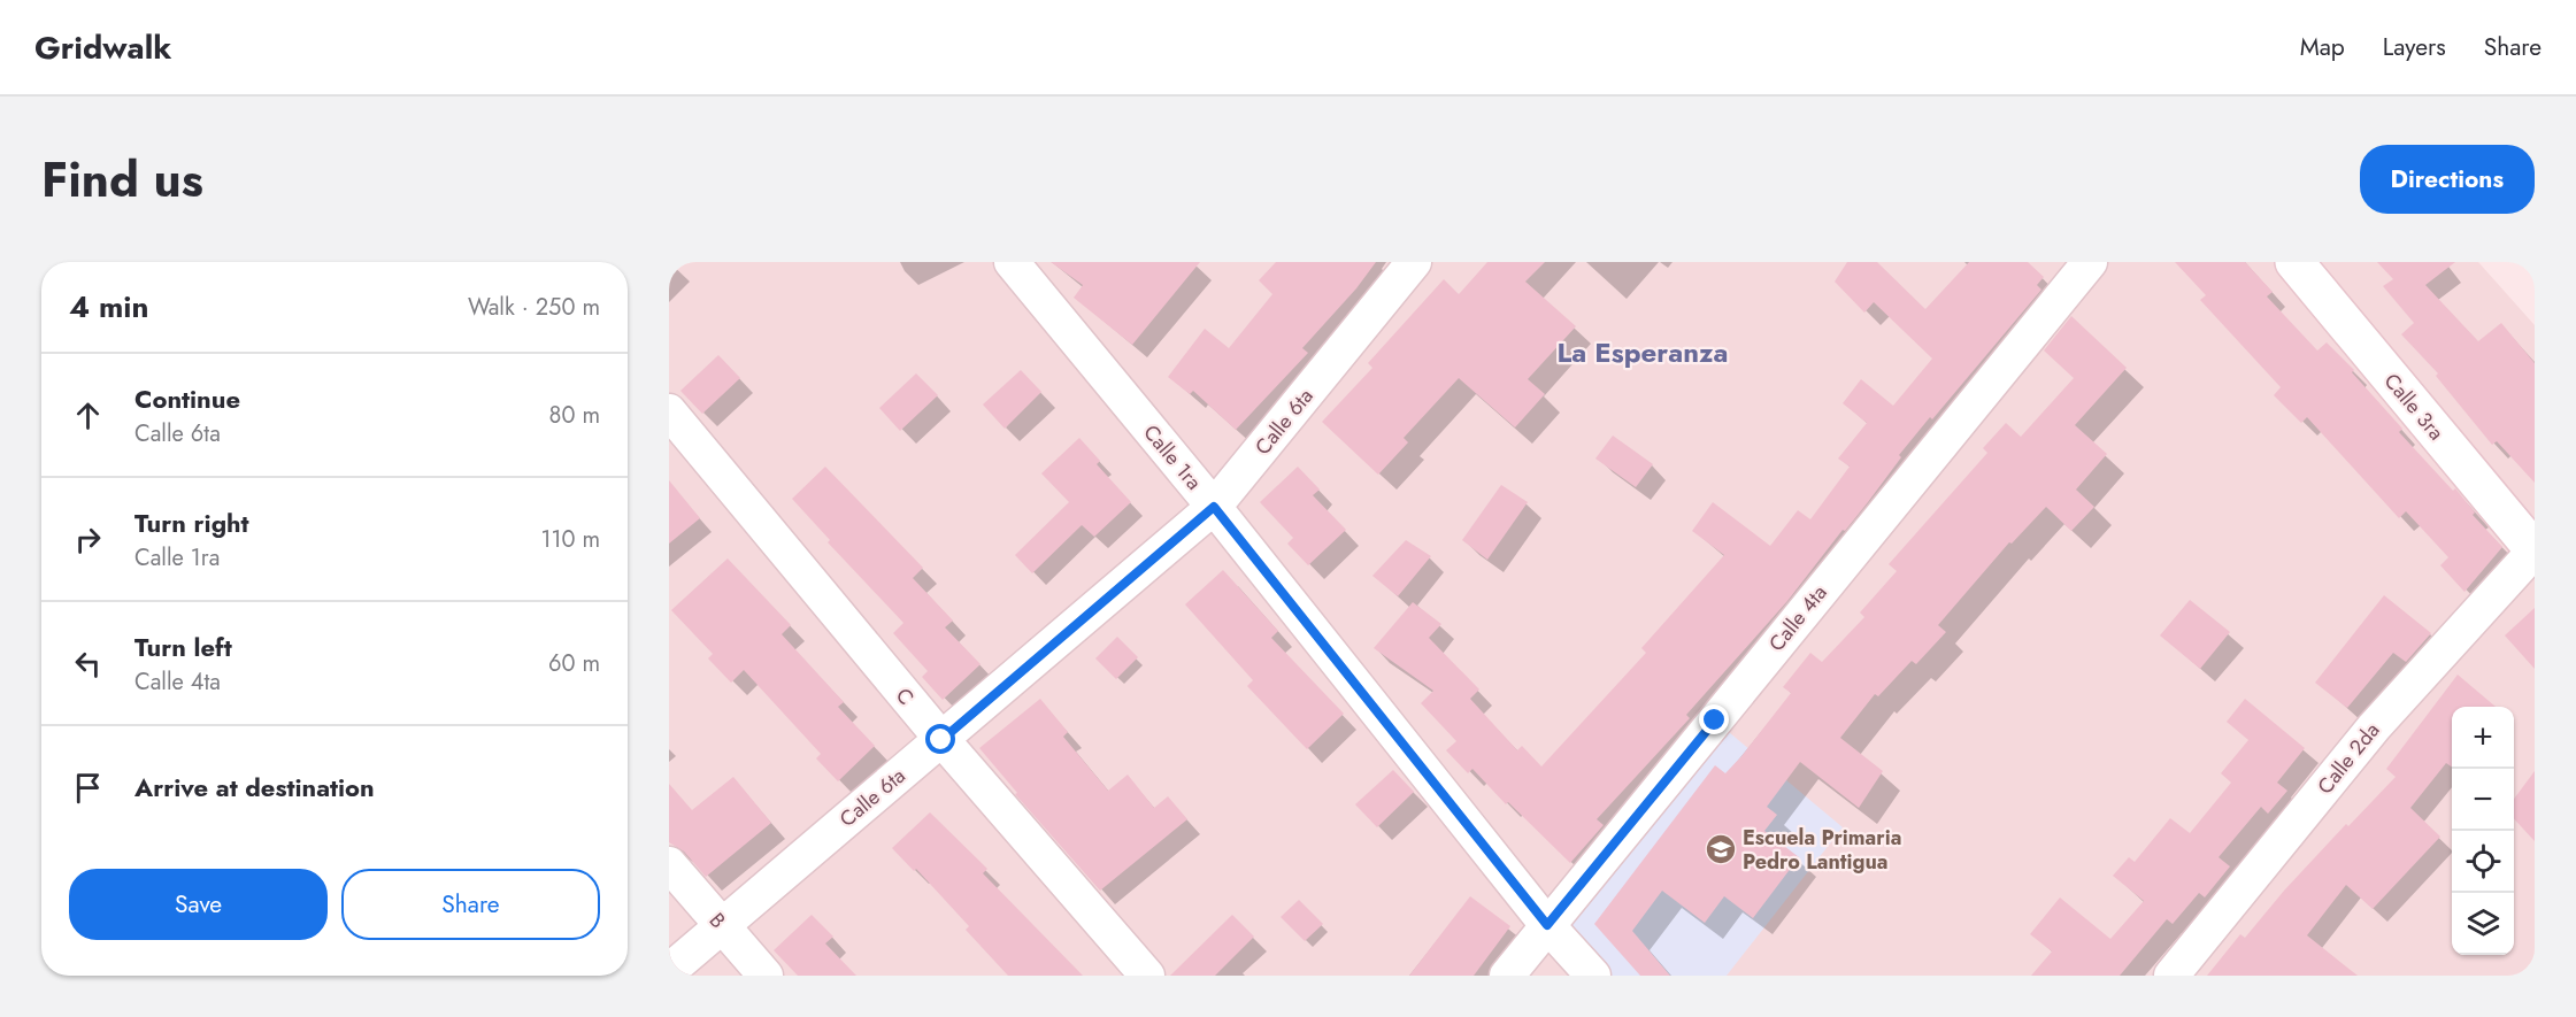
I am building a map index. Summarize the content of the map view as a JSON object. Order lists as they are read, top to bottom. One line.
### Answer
{"streets":{"street":["Calle 3ra","Calle 6ta","Calle 1ra","Calle 4ta","C","Calle 2da","B"]},"crossings":[["Calle 3ra","Calle 2da"],["Calle 6ta","Calle 1ra"],["Calle 6ta","C"],["Calle 6ta","B"],["Calle 1ra","Calle 4ta"]],"districts":["La Esperanza"],"places":{"school or university":["Escuela Primaria Pedro Lantigua"]},"page":{"header":"Gridwalk","nav":["Map","Layers","Share"],"title":"Find us","buttons":["Directions",["Save","Share"]],"heading":["4 min","Walk · 250 m"],"list":[["Continue","Calle 6ta","80 m"],["Turn right","Calle 1ra","110 m"],["Turn left","Calle 4ta","60 m"],"Arrive at destination"],"map_buttons":["+","−"]}}
